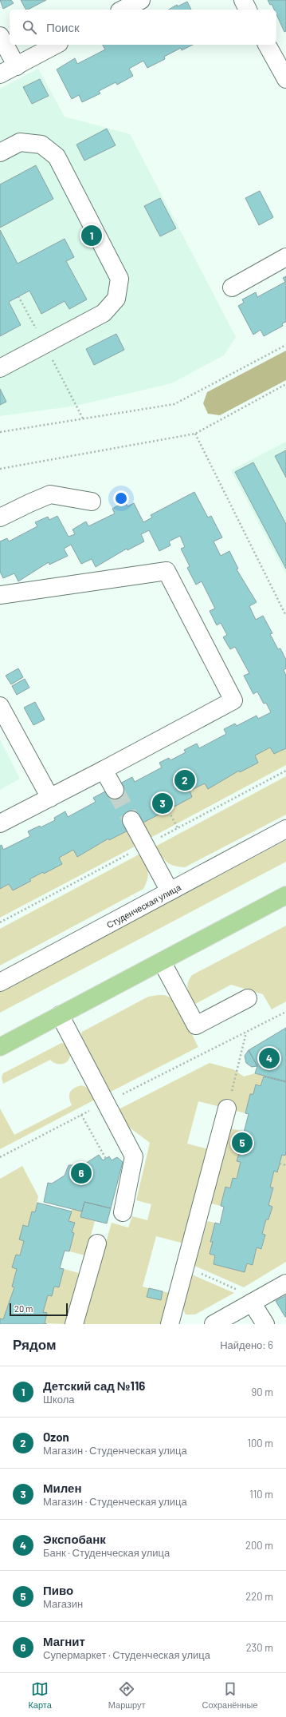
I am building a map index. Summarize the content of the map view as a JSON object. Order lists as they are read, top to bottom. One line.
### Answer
{"streets":{"street":["Студенческая улица"]},"scale_bar":"20 m","page":{"search":"Поиск","pins":["1","2","3","4","5","6"],"scale":"20 m","heading":["Рядом","Найдено: 6"],"list":[{"mark":"1","name":"Детский сад №116","note":"Школа","value":"90 m"},{"mark":"2","name":"Ozon","note":"Магазин · Студенческая улица","value":"100 m"},{"mark":"3","name":"Милен","note":"Магазин · Студенческая улица","value":"110 m"},{"mark":"4","name":"Экспобанк","note":"Банк · Студенческая улица","value":"200 m"},{"mark":"5","name":"Пиво","note":"Магазин","value":"220 m"},{"mark":"6","name":"Магнит","note":"Супермаркет · Студенческая улица","value":"230 m"}],"nav":["Карта","Маршрут","Сохранённые"]}}
